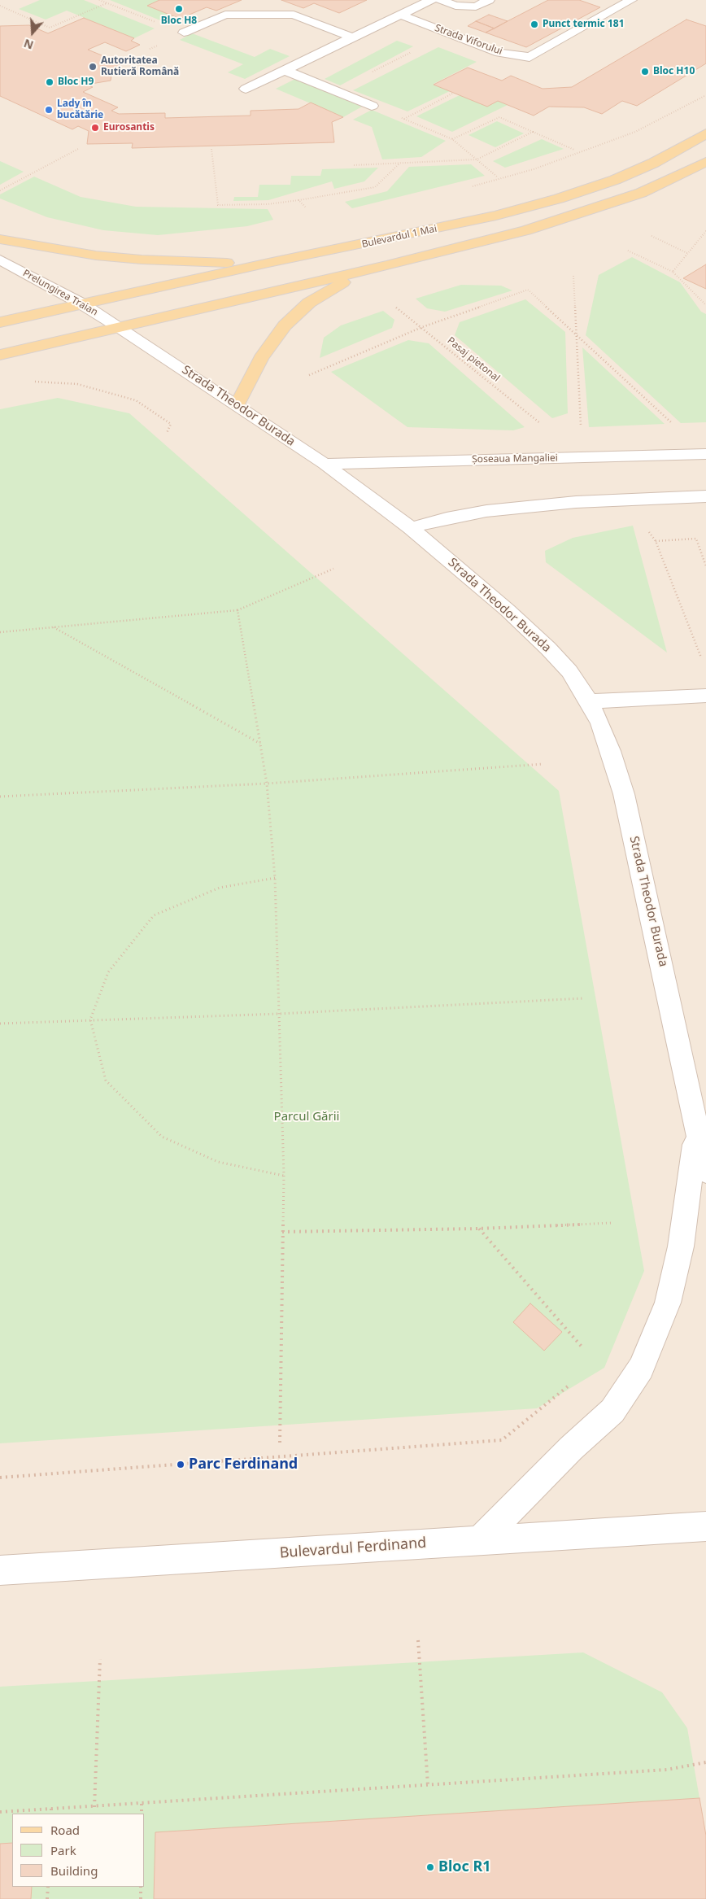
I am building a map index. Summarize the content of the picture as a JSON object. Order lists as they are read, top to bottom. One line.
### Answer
{"streets":{"main road":["Bulevardul 1 Mai"],"street":["Strada Viforului","Prelungirea Traian","Strada Theodor Burada","Șoseaua Mangaliei","Bulevardul Ferdinand"],"path":["Pasaj pietonal"]},"crossings":[["Bulevardul 1 Mai","Prelungirea Traian"],["Bulevardul 1 Mai","Strada Theodor Burada"],["Prelungirea Traian","Strada Theodor Burada"],["Strada Theodor Burada","Șoseaua Mangaliei"]],"parks":["Parcul Gării"],"places":["Bloc H8","Punct termic 181","Autoritatea Rutieră Română","Bloc H10","Bloc H9","Lady în bucătărie","Eurosantis","Parc Ferdinand","Bloc R1"],"legend":["Road","Park","Building"],"north":"bottom"}
